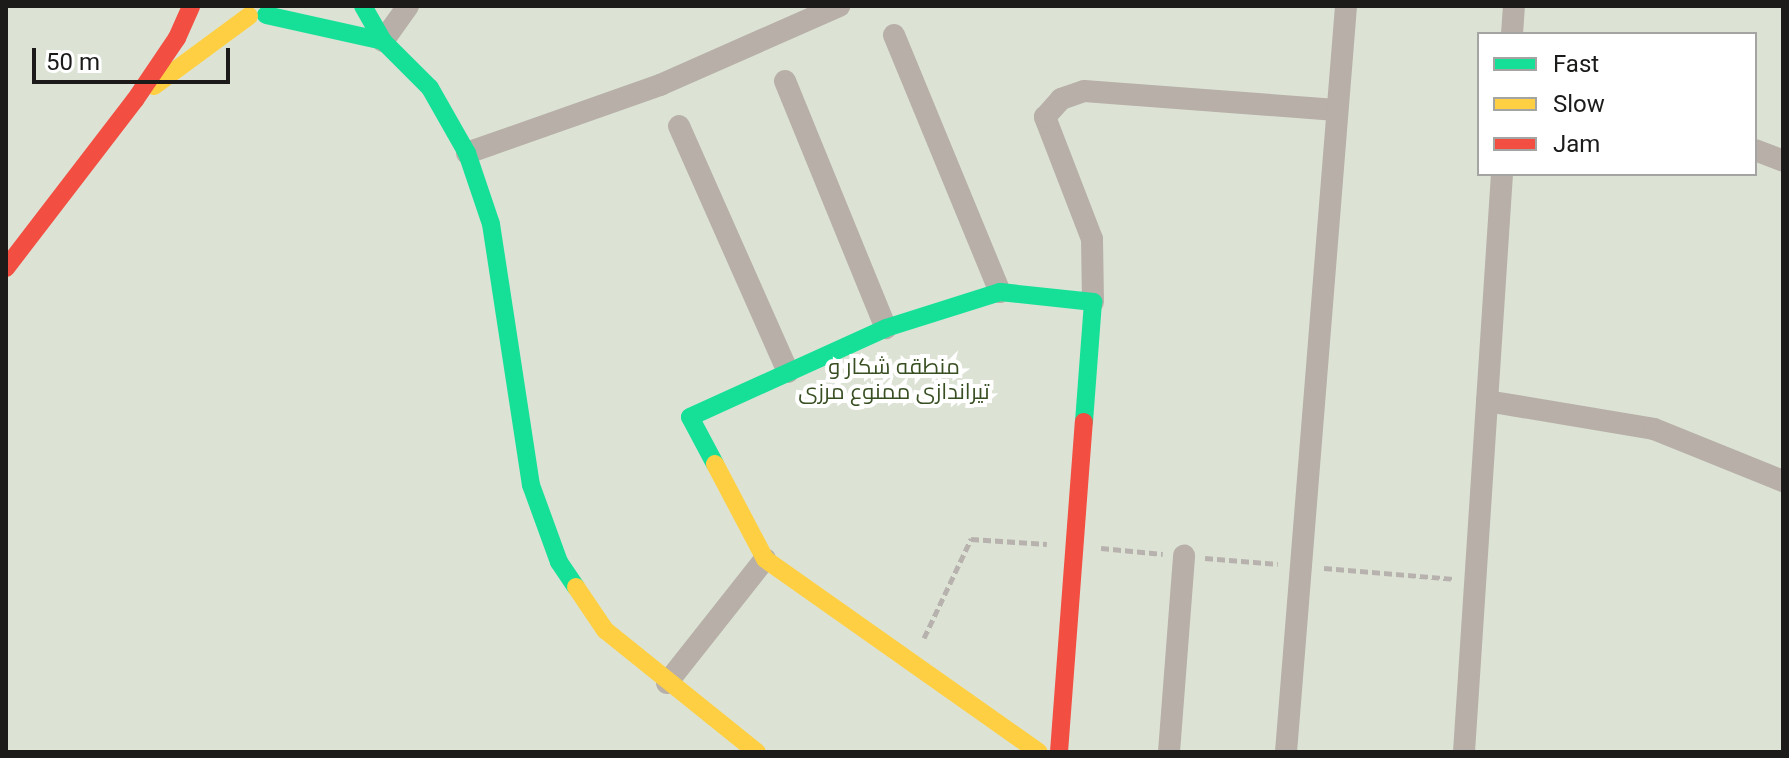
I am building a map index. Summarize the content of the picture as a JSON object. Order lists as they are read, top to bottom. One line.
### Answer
{"parks":["منطقه شکار و تیراندازی ممنوع مرزی"],"legend":["Fast","Slow","Jam"],"scale_bar":"50 m"}
